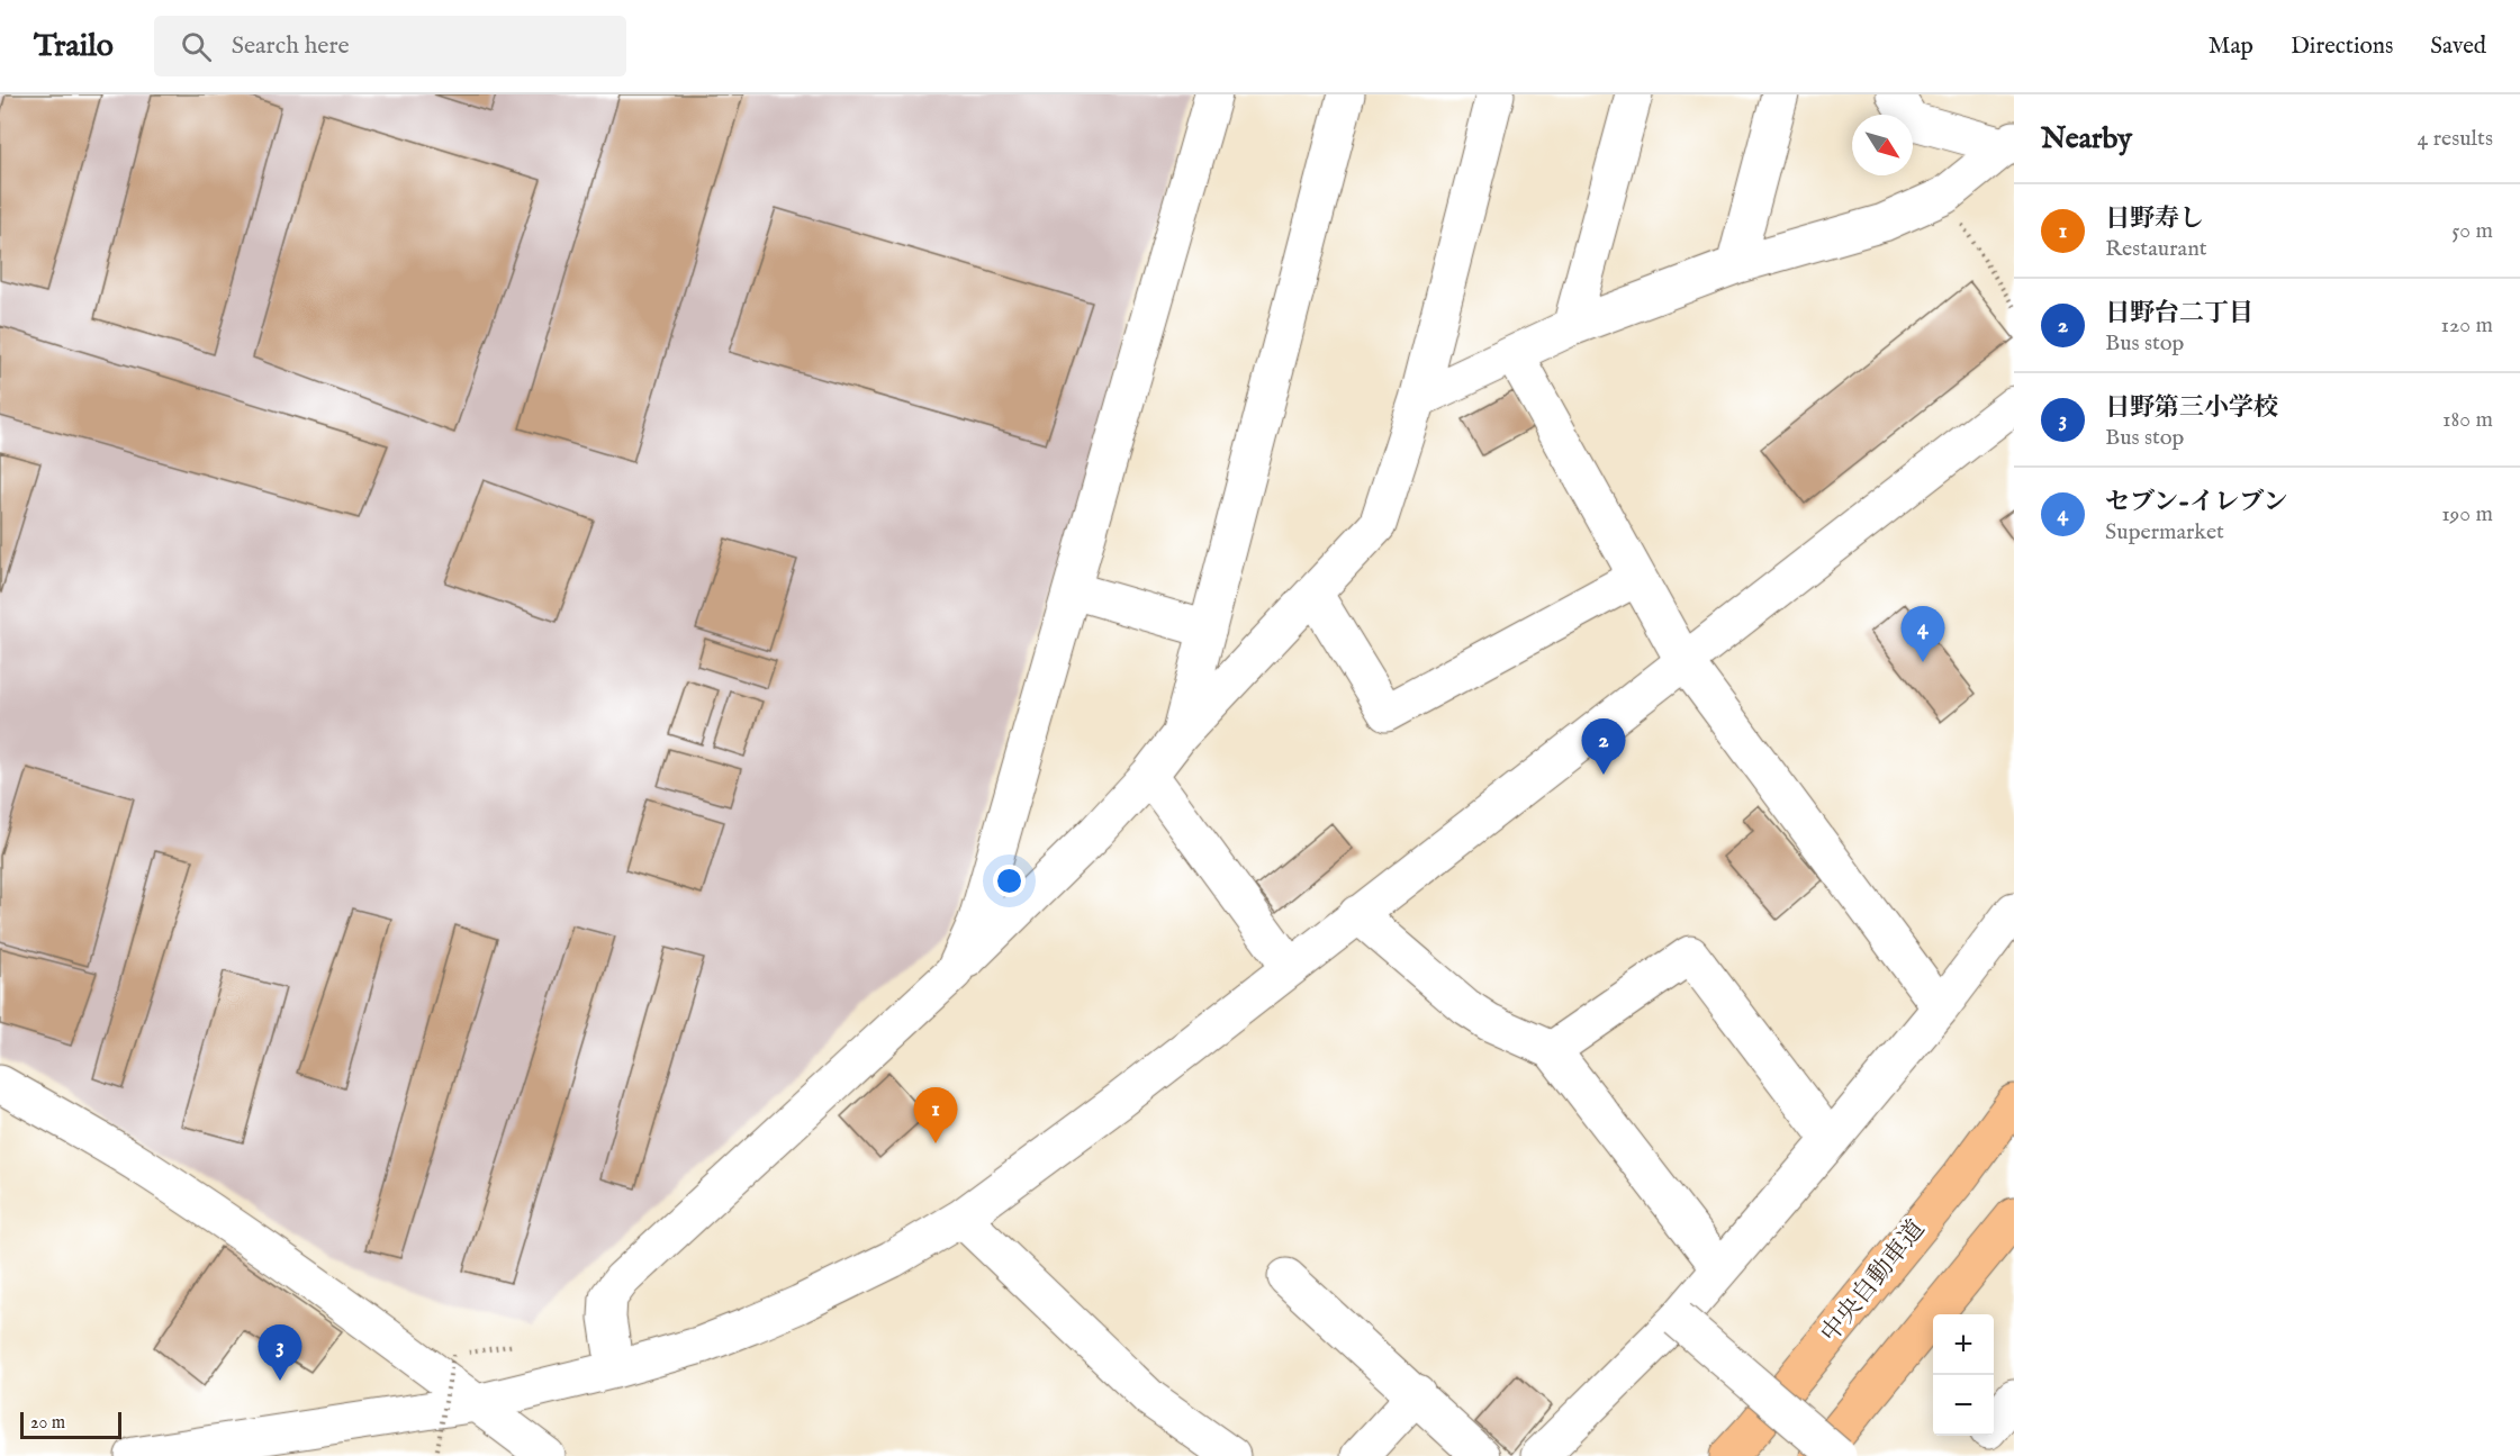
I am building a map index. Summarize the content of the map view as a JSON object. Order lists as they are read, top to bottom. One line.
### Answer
{"streets":{"highway":["中央自動車道"]},"scale_bar":"20 m","north":"bottom right","page":{"header":"Trailo","search":"Search here","nav":["Map","Directions","Saved"],"heading":["Nearby","4 results"],"list":[{"mark":"1","name":"日野寿し","note":"Restaurant","value":"50 m"},{"mark":"2","name":"日野台二丁目","note":"Bus stop","value":"120 m"},{"mark":"3","name":"日野第三小学校","note":"Bus stop","value":"180 m"},{"mark":"4","name":"セブン-イレブン","note":"Supermarket","value":"190 m"}],"pins":["4","2","1","3"],"map_buttons":["+","−"],"scale":"20 m"}}
